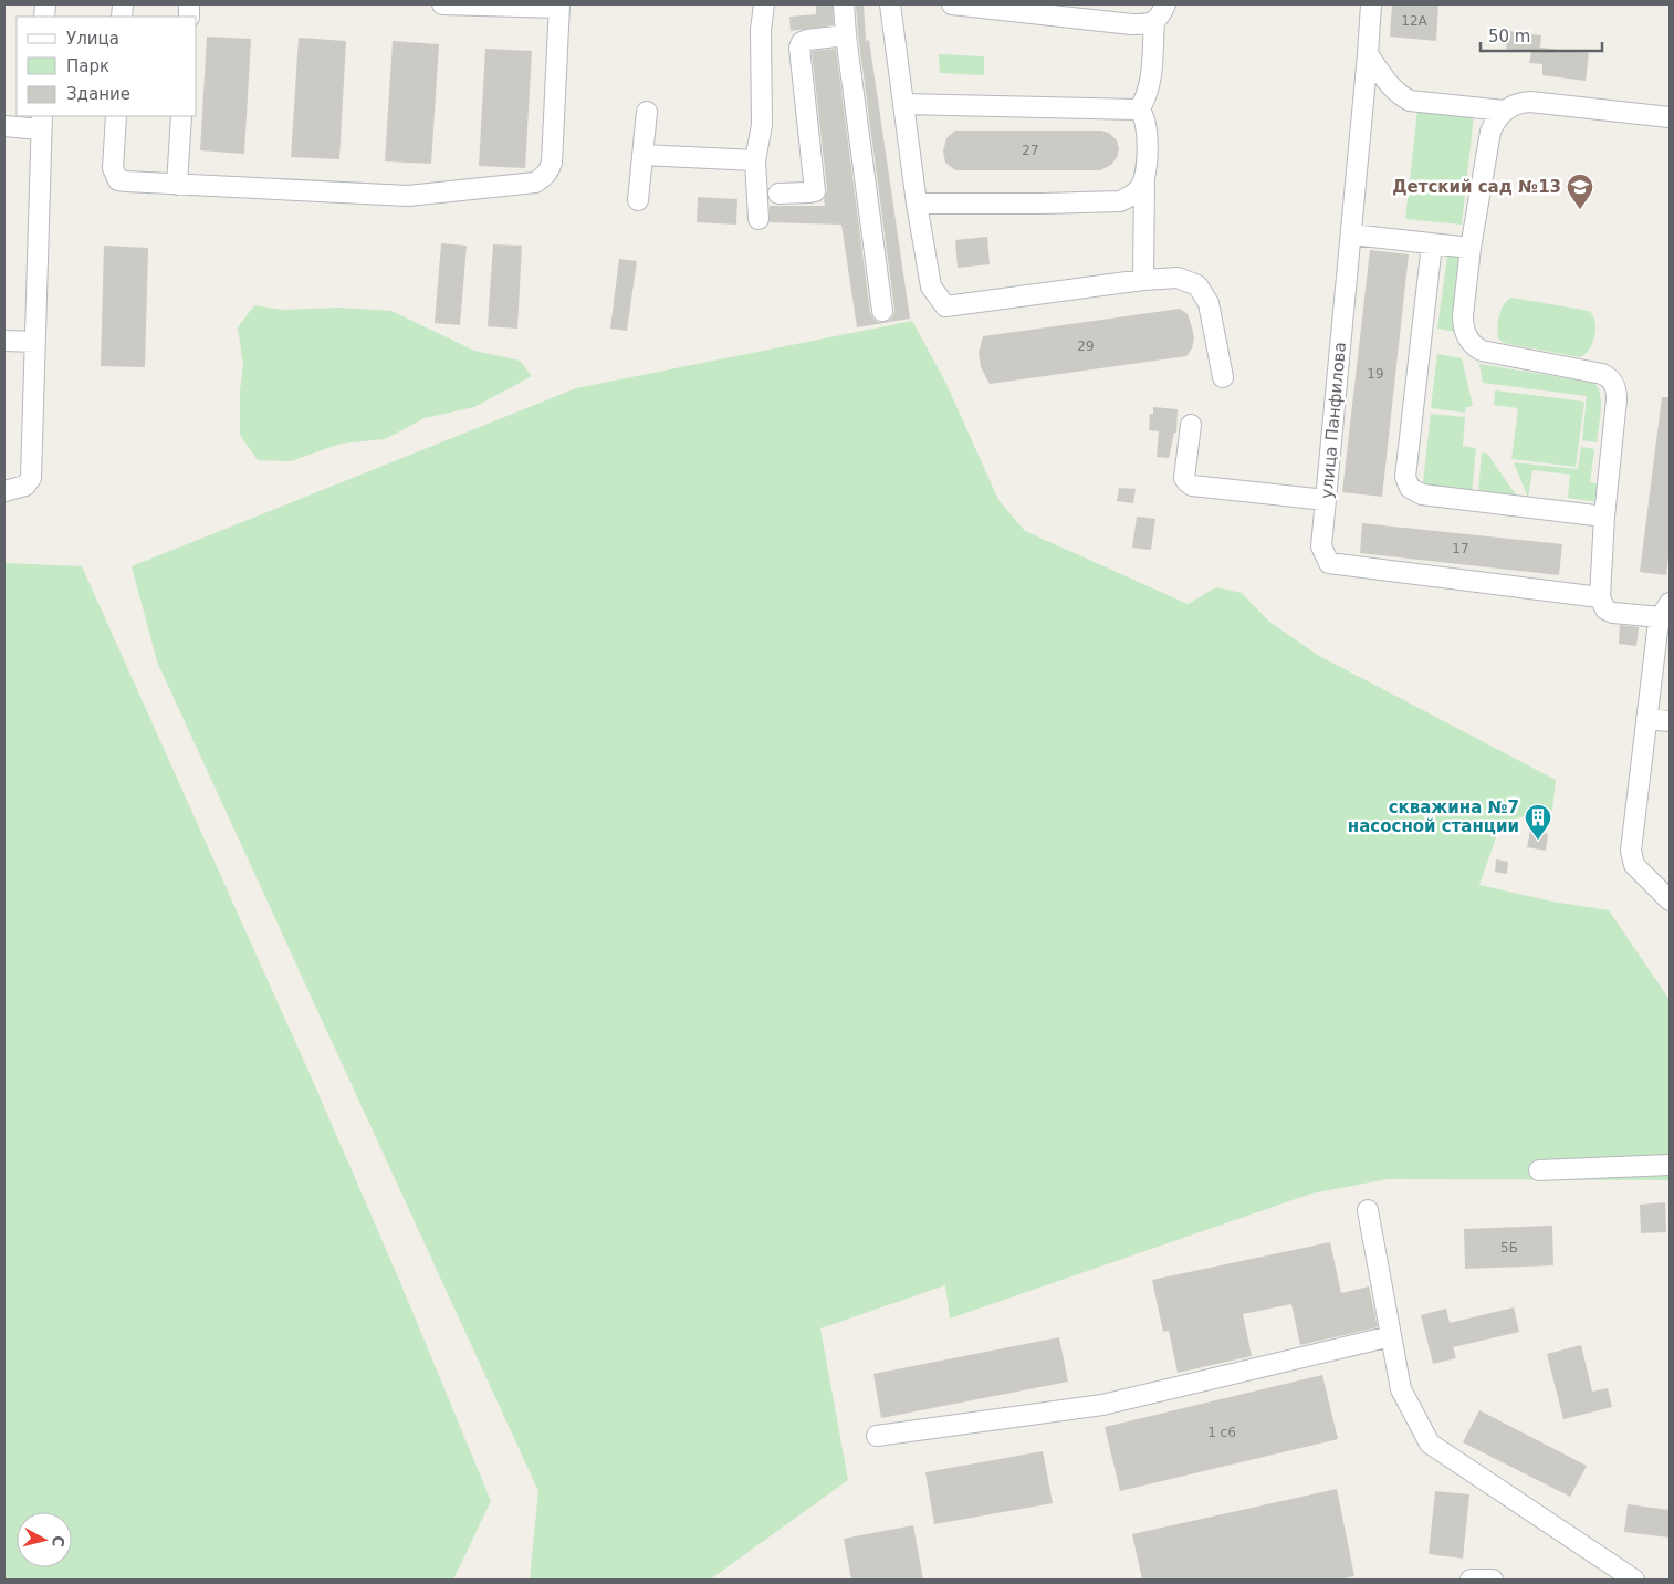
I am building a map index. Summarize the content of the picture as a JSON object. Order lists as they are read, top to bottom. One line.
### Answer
{"streets":{"street":["улица Панфилова"]},"places":{"school or university":["Детский сад №13"],"building":["скважина №7 насосной станции"]},"house_numbers":["12А","27","29","19","17","5Б","1 с6"],"legend":["Улица","Парк","Здание"],"scale_bar":"50 m","north":"right"}
